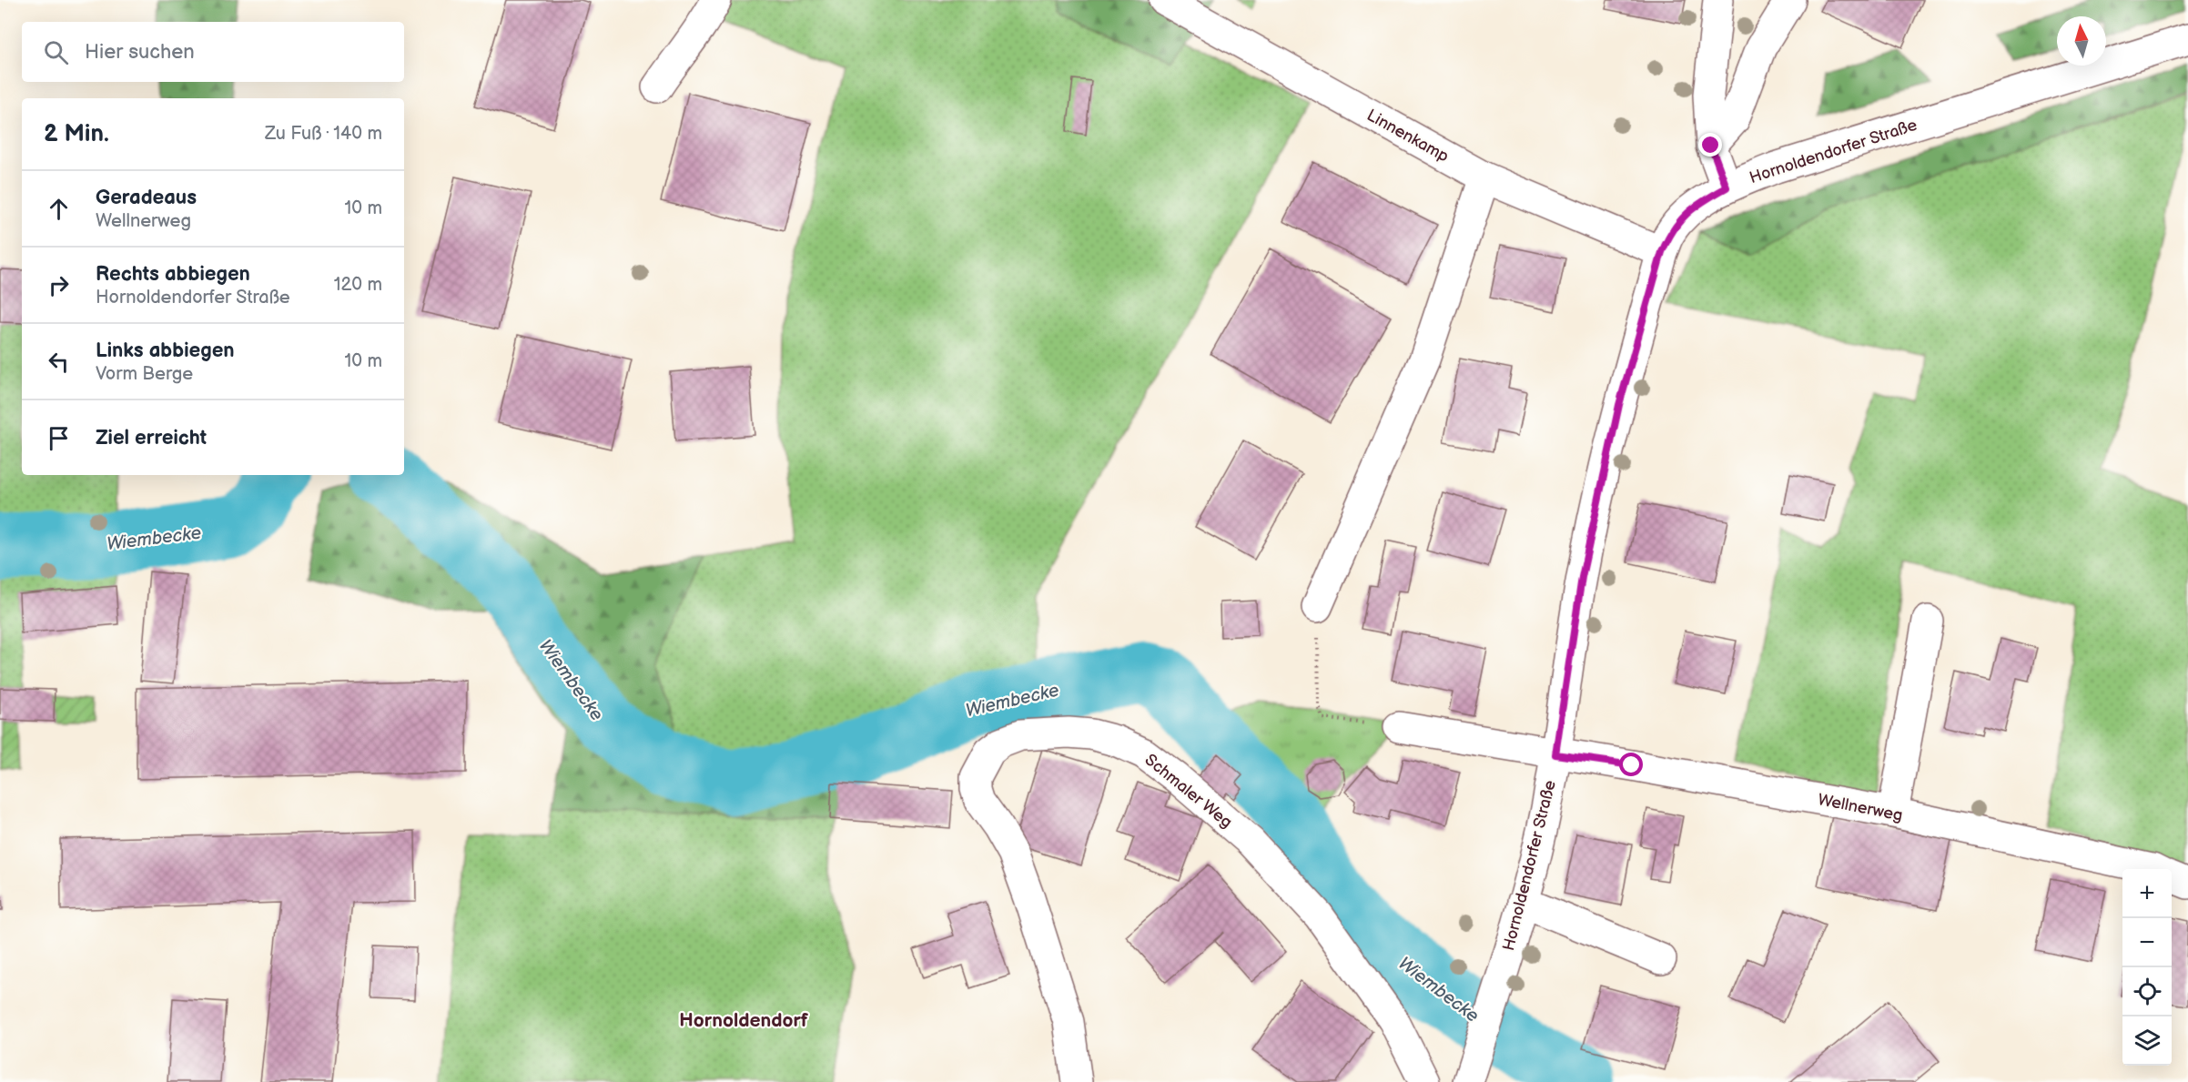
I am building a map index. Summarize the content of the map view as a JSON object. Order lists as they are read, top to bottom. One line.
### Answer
{"streets":{"street":["Linnenkamp","Hornoldendorfer Straße","Schmaler Weg","Wellnerweg"]},"crossings":[["Linnenkamp","Hornoldendorfer Straße"],["Hornoldendorfer Straße","Wellnerweg"]],"districts":["Hornoldendorf"],"water":["Wiembecke"],"north":"top","page":{"search":"Hier suchen","heading":["2 Min.","Zu Fuß · 140 m"],"list":[["Geradeaus","Wellnerweg","10 m"],["Rechts abbiegen","Hornoldendorfer Straße","120 m"],["Links abbiegen","Vorm Berge","10 m"],"Ziel erreicht"],"map_buttons":["+","−"]}}
